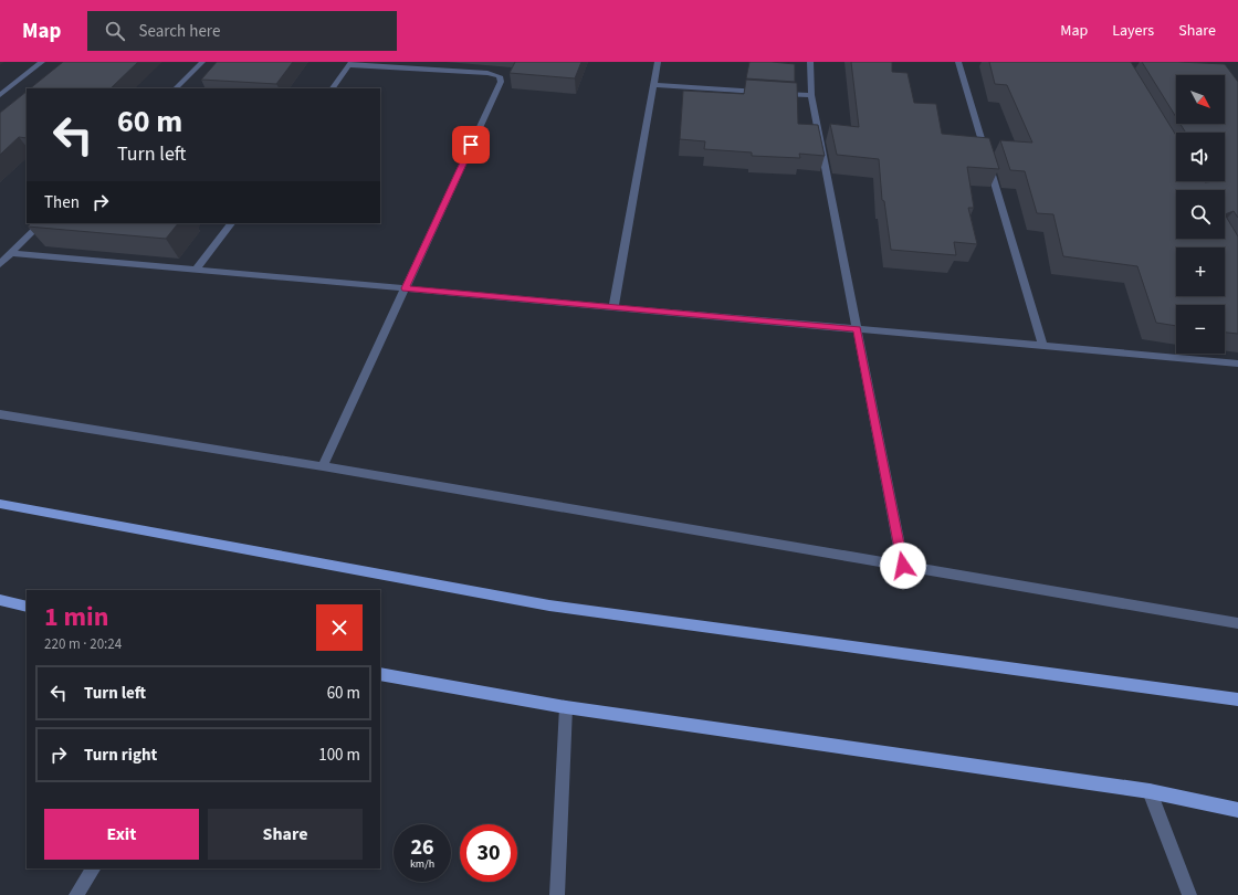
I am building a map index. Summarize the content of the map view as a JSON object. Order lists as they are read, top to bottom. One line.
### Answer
{"north":"bottom right","page":{"header":"Map","search":"Search here","nav":["Map","Layers","Share"],"map_buttons":["+","−"],"turn":["60 m","Turn left"],"then":"Then","heading":["1 min","220 m · 20:24"],"list":[{"name":"Turn left","value":"60 m"},{"name":"Turn right","value":"100 m"}],"buttons":["Exit","Share"],"speed":"26 km/h","limit":"30"}}
